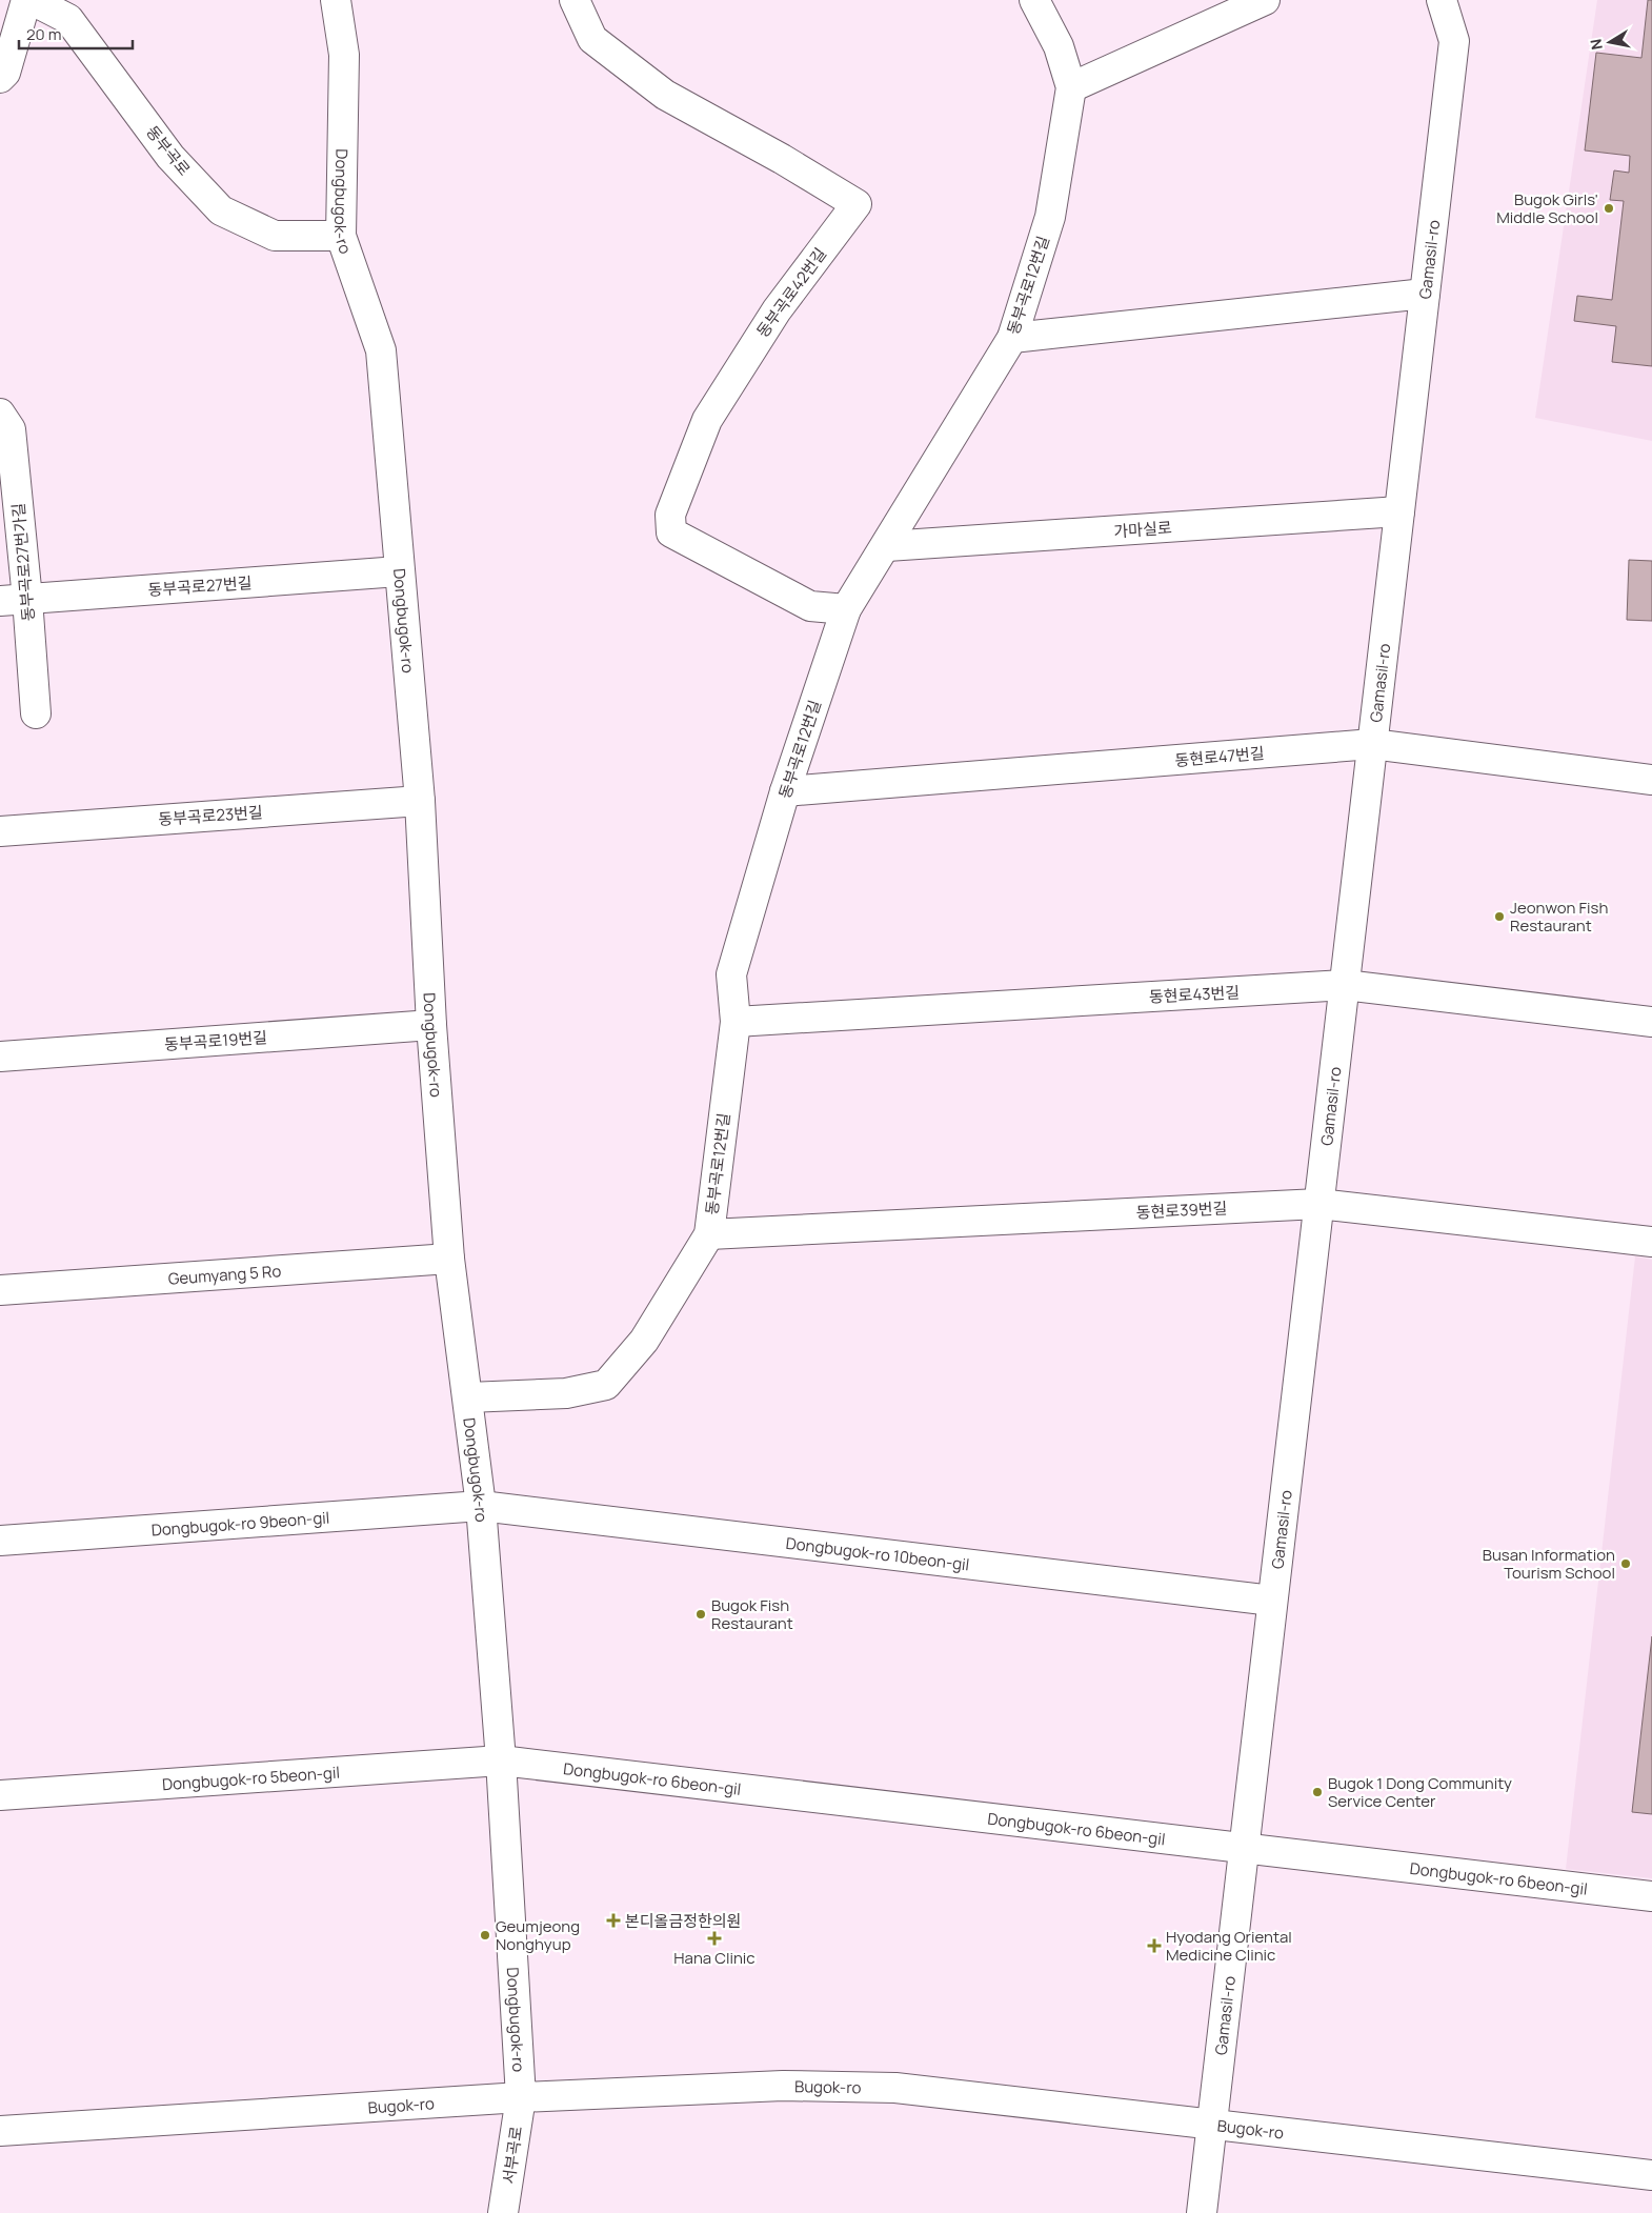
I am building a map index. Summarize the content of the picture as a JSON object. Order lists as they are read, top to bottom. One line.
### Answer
{"streets":{"street":["동부곡로","Dongbugok-ro","Gamasil-ro","동부곡로12번길","동부곡로42번길","가마실로","동부곡로27번가길","동부곡로27번길","동현로47번길","동부곡로23번길","동현로43번길","동부곡로19번길","동현로39번길","Geumyang 5 Ro","Dongbugok-ro 9beon-gil","Dongbugok-ro 10beon-gil","Dongbugok-ro 5beon-gil","Dongbugok-ro 6beon-gil","Bugok-ro","서부곡로"]},"crossings":[["동부곡로","Dongbugok-ro"],["Dongbugok-ro","동부곡로12번길"],["Dongbugok-ro","동부곡로27번길"],["Dongbugok-ro","동부곡로23번길"],["Dongbugok-ro","동부곡로19번길"],["Dongbugok-ro","Geumyang 5 Ro"],["Dongbugok-ro","Dongbugok-ro 9beon-gil"],["Dongbugok-ro","Dongbugok-ro 10beon-gil"],["Dongbugok-ro","Dongbugok-ro 5beon-gil"],["Dongbugok-ro","Dongbugok-ro 6beon-gil"],["Dongbugok-ro","Bugok-ro"],["Dongbugok-ro","서부곡로"],["Gamasil-ro","가마실로"],["Gamasil-ro","동현로47번길"],["Gamasil-ro","동현로43번길"],["Gamasil-ro","동현로39번길"],["Gamasil-ro","Dongbugok-ro 10beon-gil"],["Gamasil-ro","Dongbugok-ro 6beon-gil"],["Gamasil-ro","Bugok-ro"],["동부곡로12번길","동부곡로42번길"],["동부곡로12번길","가마실로"],["동부곡로12번길","동현로47번길"],["동부곡로12번길","동현로43번길"],["동부곡로12번길","동현로39번길"],["동부곡로27번가길","동부곡로27번길"],["Dongbugok-ro 9beon-gil","Dongbugok-ro 10beon-gil"],["Dongbugok-ro 5beon-gil","Dongbugok-ro 6beon-gil"],["Bugok-ro","서부곡로"]],"places":{"other":["Bugok Girls' Middle School","Jeonwon Fish Restaurant","Busan Information Tourism School","Bugok Fish Restaurant","Bugok 1 Dong Community Service Center","Geumjeong Nonghyup"],"health":["본디올금정한의원","Hana Clinic","Hyodang Oriental Medicine Clinic"]},"scale_bar":"20 m","north":"left"}
